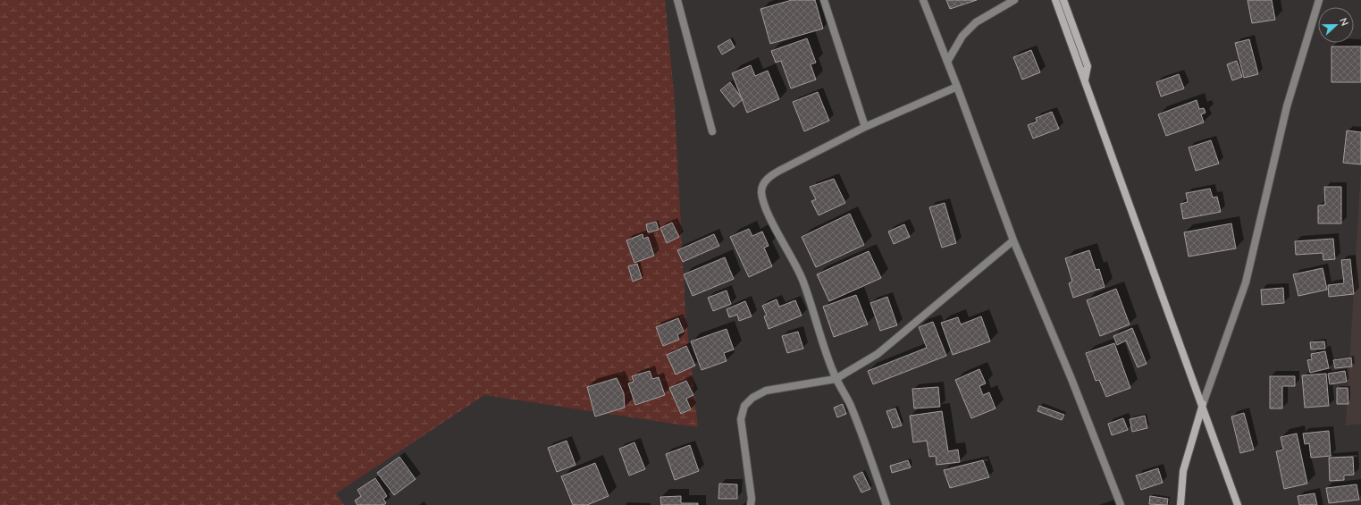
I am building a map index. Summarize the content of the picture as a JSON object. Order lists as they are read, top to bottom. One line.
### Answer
{"north":"right"}
